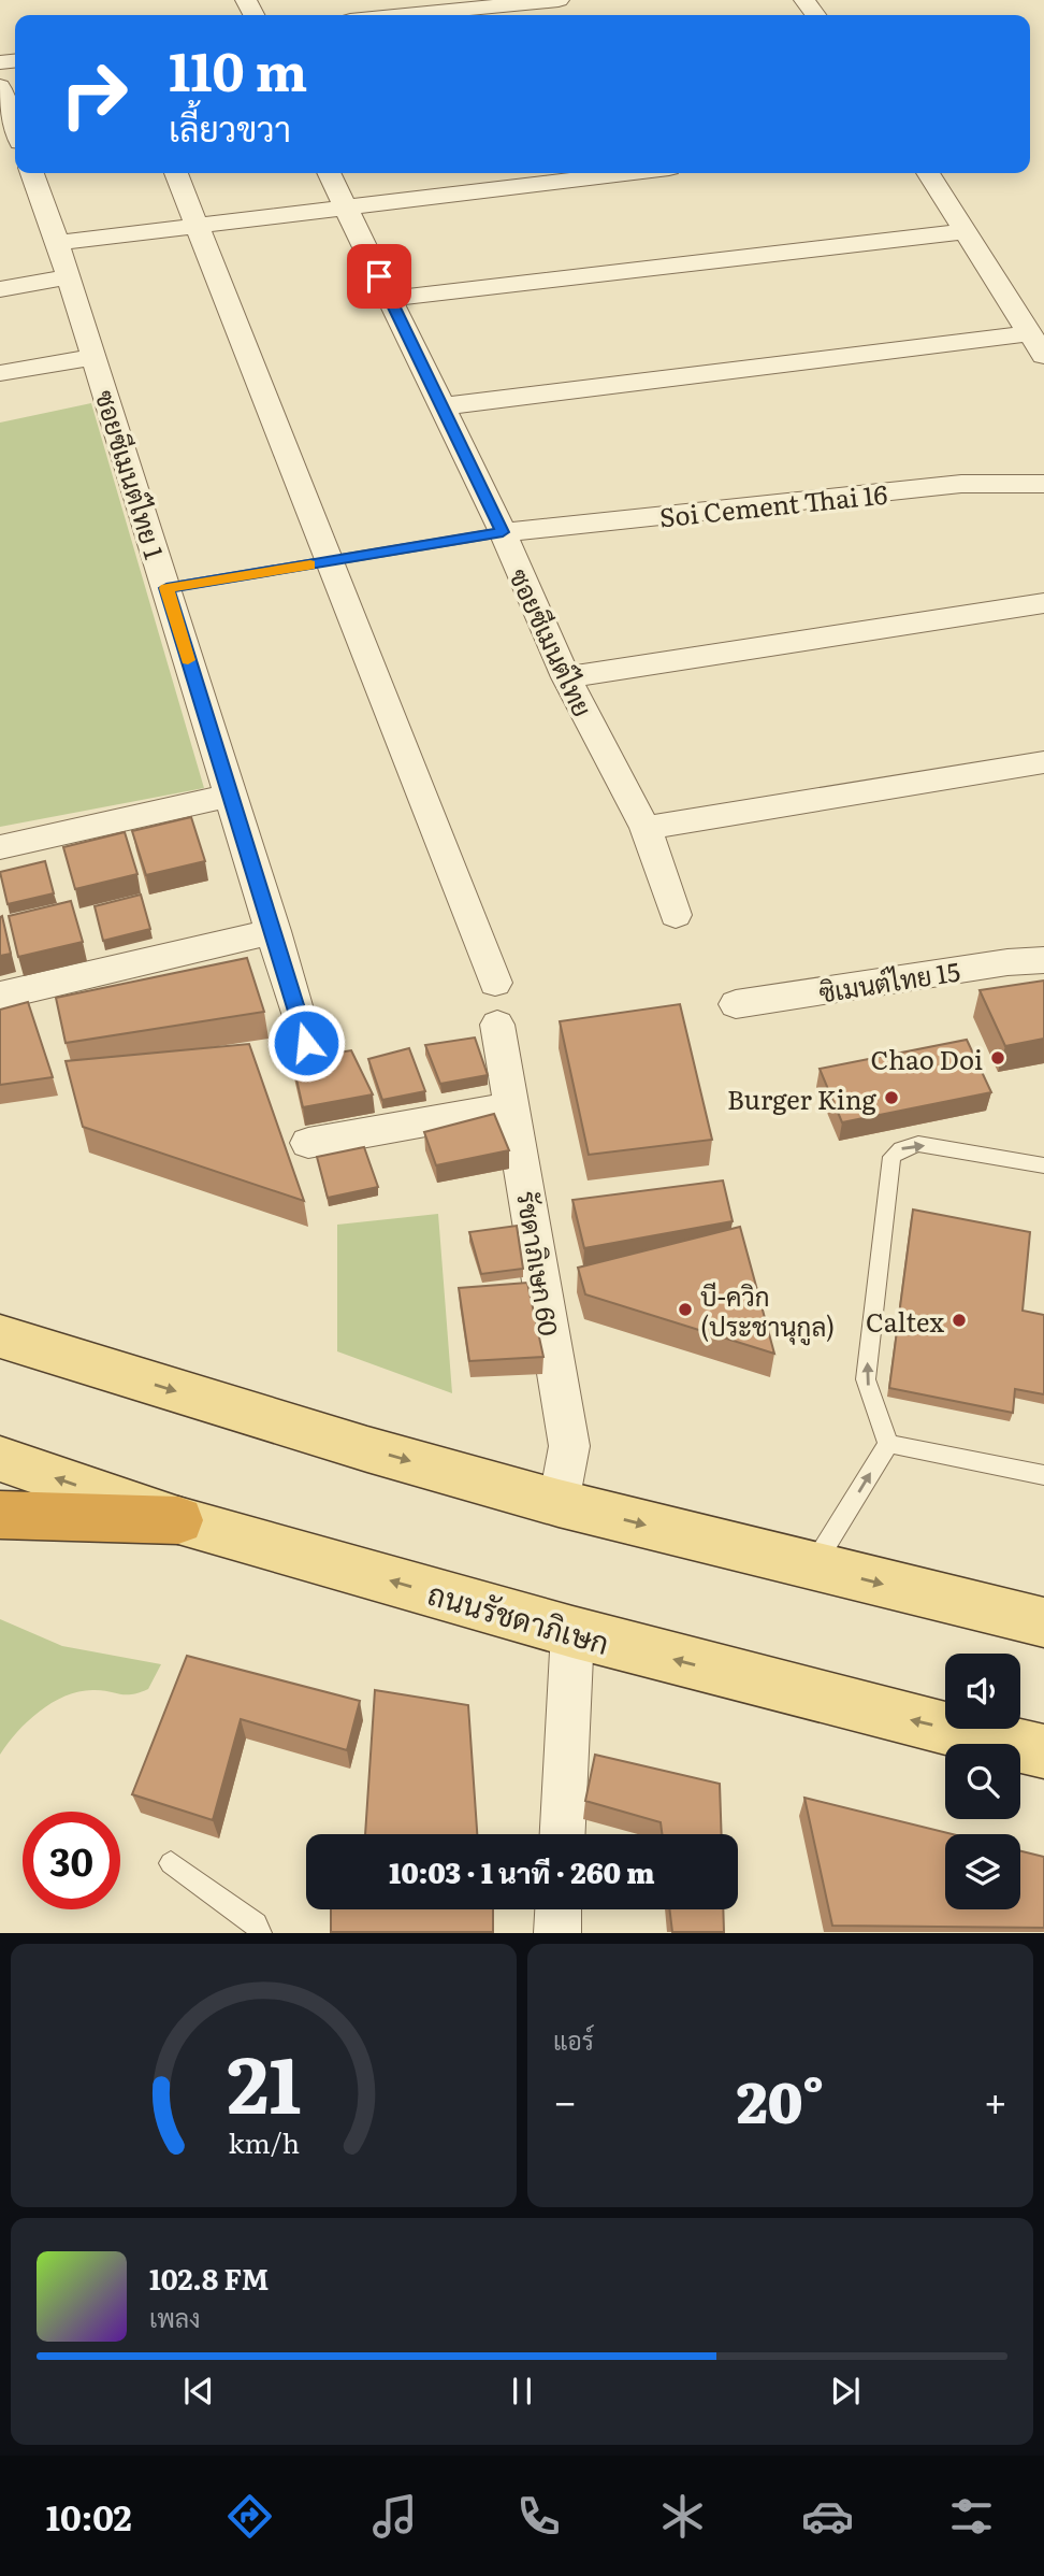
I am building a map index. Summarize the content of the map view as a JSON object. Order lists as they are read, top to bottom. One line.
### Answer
{"streets":{"main road":["ถนนรัชดาภิเษก"],"street":["ซอยซีเมนต์ไทย 1","Soi Cement Thai 16","ซอยซีเมนต์ไทย","ซิเมนต์ไทย 15","รัชดาภิเษก 60"]},"crossings":[["Soi Cement Thai 16","ซอยซีเมนต์ไทย"]],"places":["Chao Doi","Burger King","บี-ควิก (ประชานุกูล)","Caltex"],"page":{"turn":["110 m","เลี้ยวขวา"],"limit":"30","trip":"10:03 · 1 นาที · 260 m","tile":"แอร์","heat":["−","20°","+"],"song":["102.8 FM","เพลง"],"tabs":"10:02","gauge":["21","km/h"]}}
